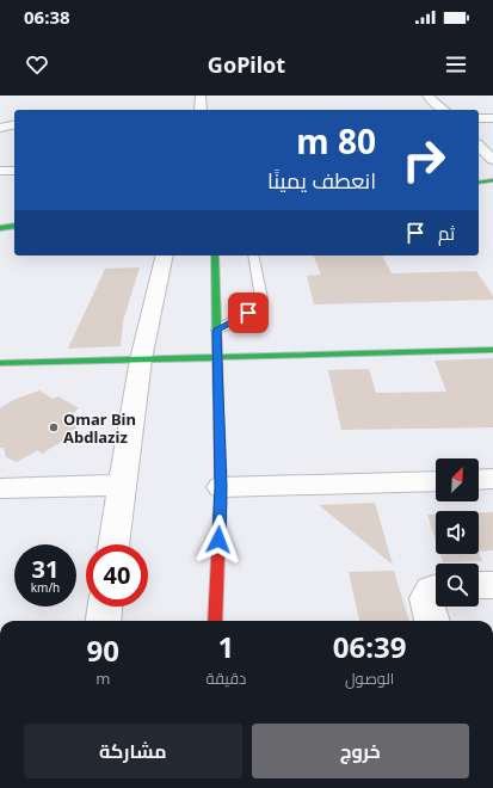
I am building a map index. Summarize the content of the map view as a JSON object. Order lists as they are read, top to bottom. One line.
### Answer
{"places":["Omar Bin Abdlaziz"],"north":"top right","page":{"status":"06:38","header":"GoPilot","turn":["80 m","انعطف يمينًا"],"then":"ثم","speed":"31 km/h","limit":"40","eta":["06:39","الوصول","1","دقيقة","90","m"],"buttons":["خروج","مشاركة"]}}
